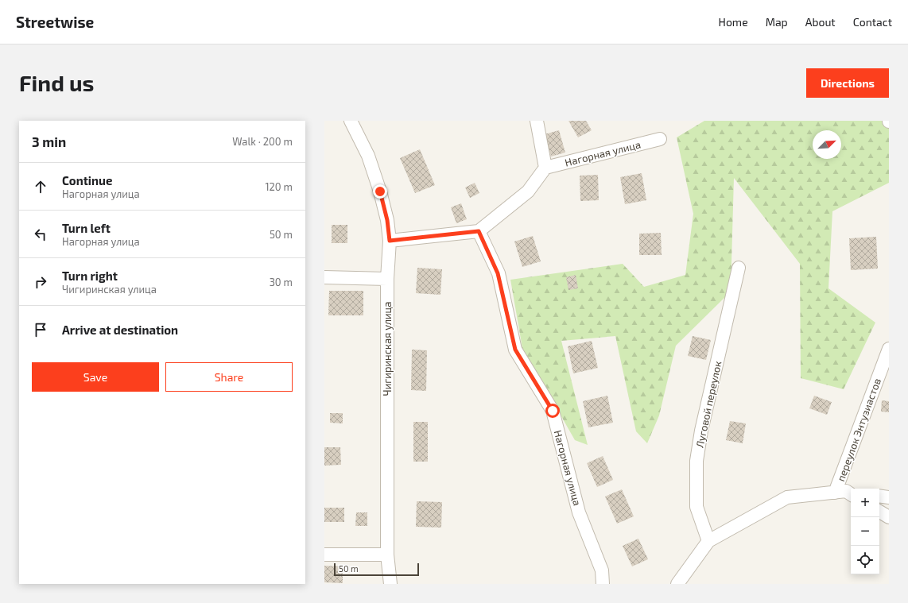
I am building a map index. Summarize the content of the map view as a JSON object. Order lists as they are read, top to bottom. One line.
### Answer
{"streets":{"street":["Нагорная улица","Чигиринская улица","Луговой переулок","переулок Энтузиастов"]},"scale_bar":"50 m","north":"top right","page":{"header":"Streetwise","nav":["Home","Map","About","Contact"],"buttons":["Directions",["Save","Share"]],"title":"Find us","heading":["3 min","Walk · 200 m"],"list":[["Continue","Нагорная улица","120 m"],["Turn left","Нагорная улица","50 m"],["Turn right","Чигиринская улица","30 m"],"Arrive at destination"],"map_buttons":["+","−"],"scale":"50 m"}}
